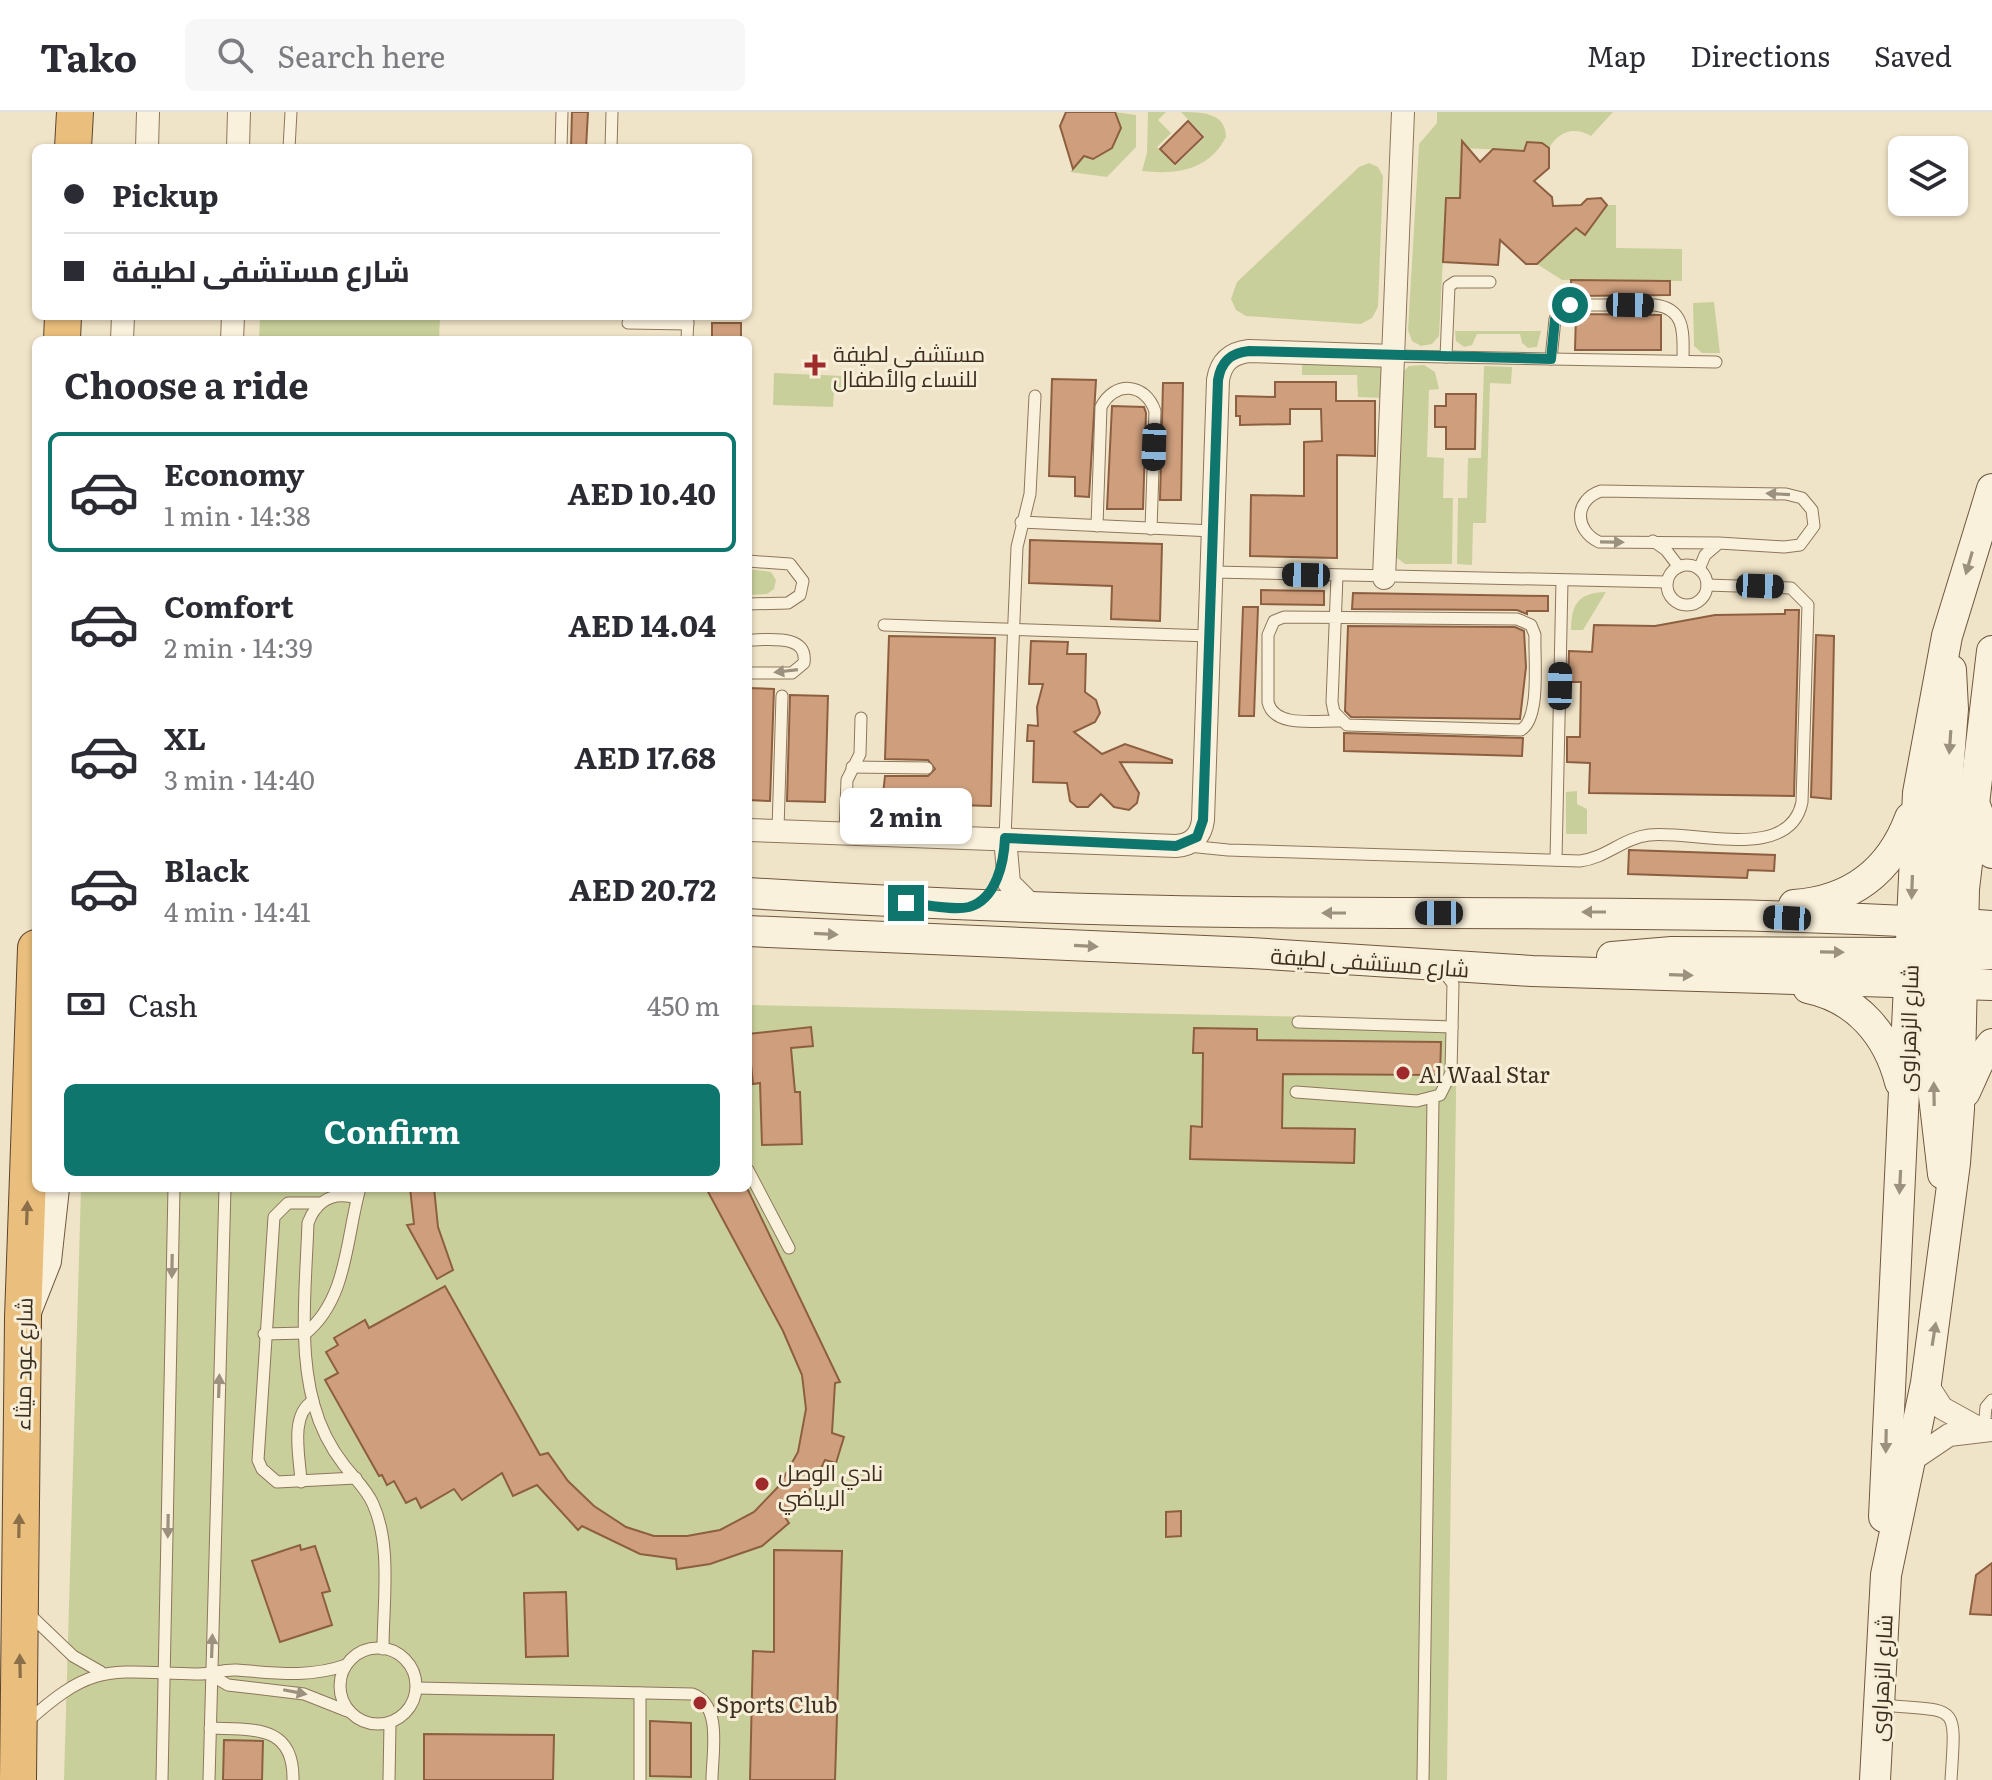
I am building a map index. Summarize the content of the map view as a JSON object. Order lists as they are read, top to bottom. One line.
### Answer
{"streets":{"highway":["شارع عود ميثاء"],"main road":["شارع مستشفى لطيفة","شارع الزهراوى"]},"crossings":[["شارع مستشفى لطيفة","شارع الزهراوى"]],"one_way":["شارع عود ميثاء"],"places":{"health":["مستشفى لطيفة للنساء والأطفال"],"other":["Al Waal Star","نادي الوصل الرياضي","Sports Club"]},"page":{"header":"Tako","search":"Search here","nav":["Map","Directions","Saved"],"banner":["Pickup","شارع مستشفى لطيفة"],"heading":"Choose a ride","list":[{"name":"Economy","note":"1 min · 14:38","value":"AED 10.40"},{"name":"Comfort","note":"2 min · 14:39","value":"AED 14.04"},{"name":"XL","note":"3 min · 14:40","value":"AED 17.68"},{"name":"Black","note":"4 min · 14:41","value":"AED 20.72"}],"bubble":"2 min","pay":["Cash","450 m"],"buttons":"Confirm"}}
